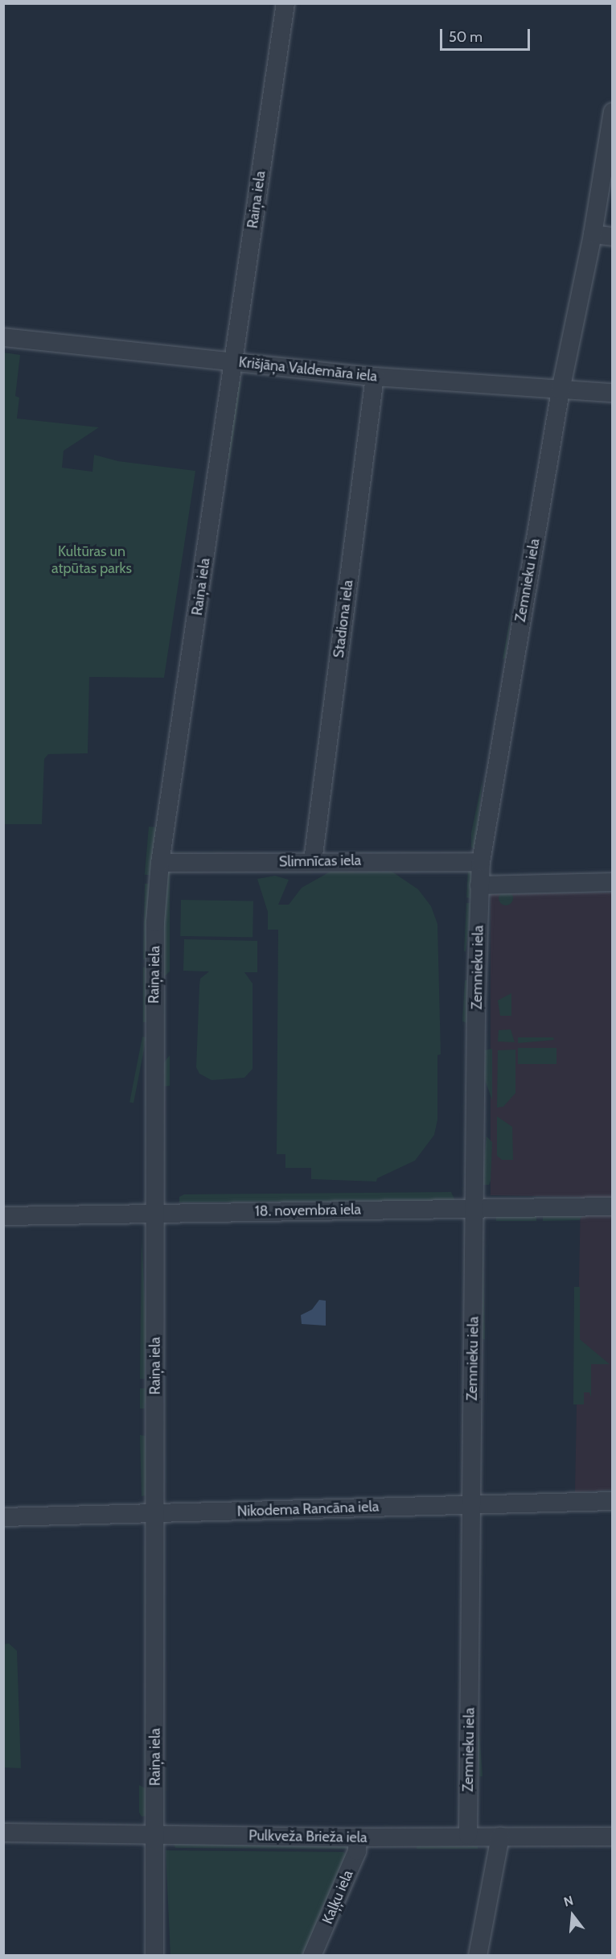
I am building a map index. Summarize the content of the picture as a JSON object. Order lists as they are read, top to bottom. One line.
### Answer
{"streets":{"street":["Raiņa iela","Krišjāņa Valdemāra iela","Zemnieku iela","Stadiona iela","Slimnīcas iela","18. novembra iela","Nikodema Rancāna iela","Pulkveža Brieža iela","Kaļķu iela"]},"crossings":[["Raiņa iela","Krišjāņa Valdemāra iela"],["Raiņa iela","Slimnīcas iela"],["Raiņa iela","18. novembra iela"],["Raiņa iela","Nikodema Rancāna iela"],["Raiņa iela","Pulkveža Brieža iela"],["Krišjāņa Valdemāra iela","Zemnieku iela"],["Krišjāņa Valdemāra iela","Stadiona iela"],["Zemnieku iela","Slimnīcas iela"],["Zemnieku iela","18. novembra iela"],["Zemnieku iela","Nikodema Rancāna iela"],["Zemnieku iela","Pulkveža Brieža iela"],["Stadiona iela","Slimnīcas iela"],["Pulkveža Brieža iela","Kaļķu iela"]],"parks":["Kultūras un atpūtas parks"],"scale_bar":"50 m","north":"top"}
